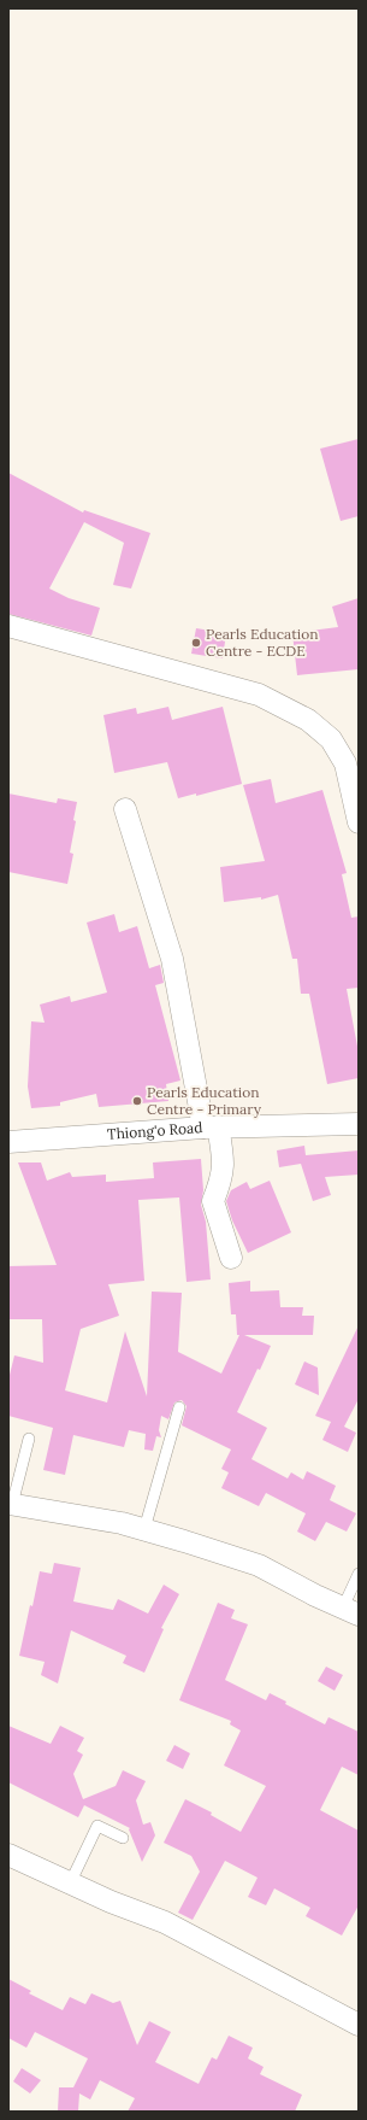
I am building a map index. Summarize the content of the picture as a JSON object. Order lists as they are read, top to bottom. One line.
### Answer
{"streets":{"street":["Thiong'o Road"]},"places":["Pearls Education Centre - ECDE","Pearls Education Centre - Primary"]}
